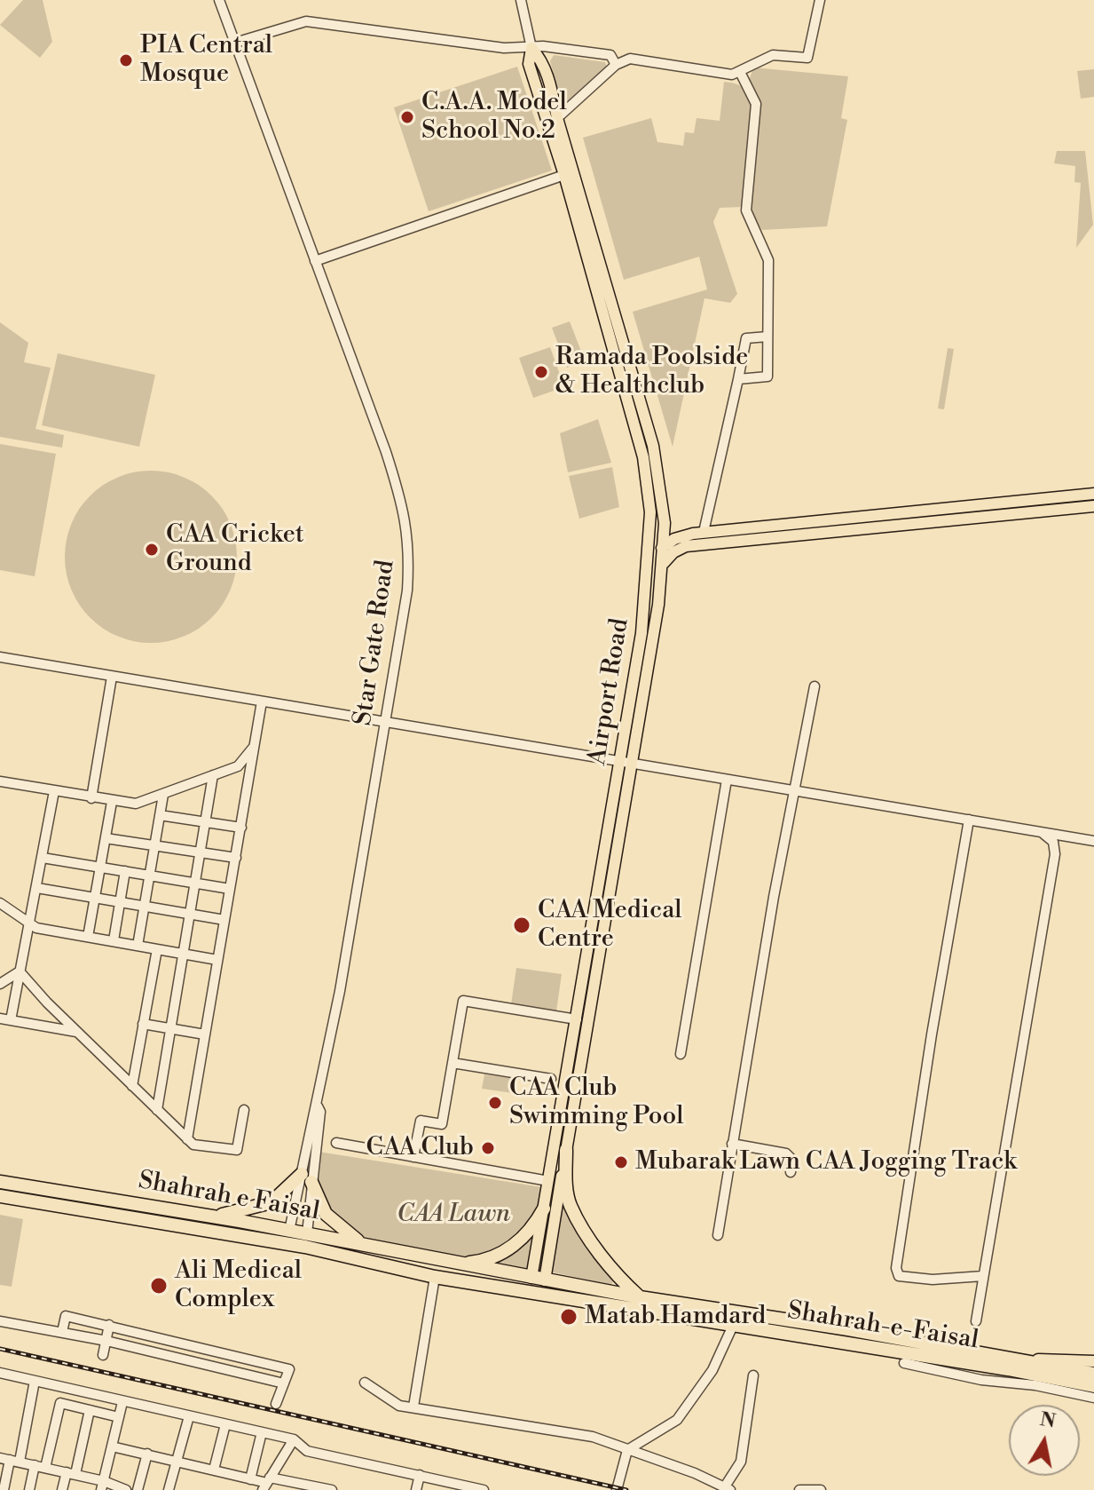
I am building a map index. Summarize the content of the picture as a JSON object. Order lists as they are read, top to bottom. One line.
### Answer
{"streets":{"highway":["Shahrah e Faisal","Shahrah-e-Faisal"],"main road":["Airport Road"],"street":["Star Gate Road"]},"crossings":[["Star Gate Road","Shahrah e Faisal"],["Star Gate Road","Shahrah-e-Faisal"],["Airport Road","Shahrah-e-Faisal"],["Shahrah e Faisal","Shahrah-e-Faisal"]],"parks":["CAA Lawn"],"places":["PIA Central Mosque","C.A.A. Model School No.2","Ramada Poolside & Healthclub","CAA Cricket Ground","CAA Medical Centre","CAA Club Swimming Pool","CAA Club","Mubarak Lawn CAA Jogging Track","Ali Medical Complex","Matab Hamdard"],"north":"top"}
